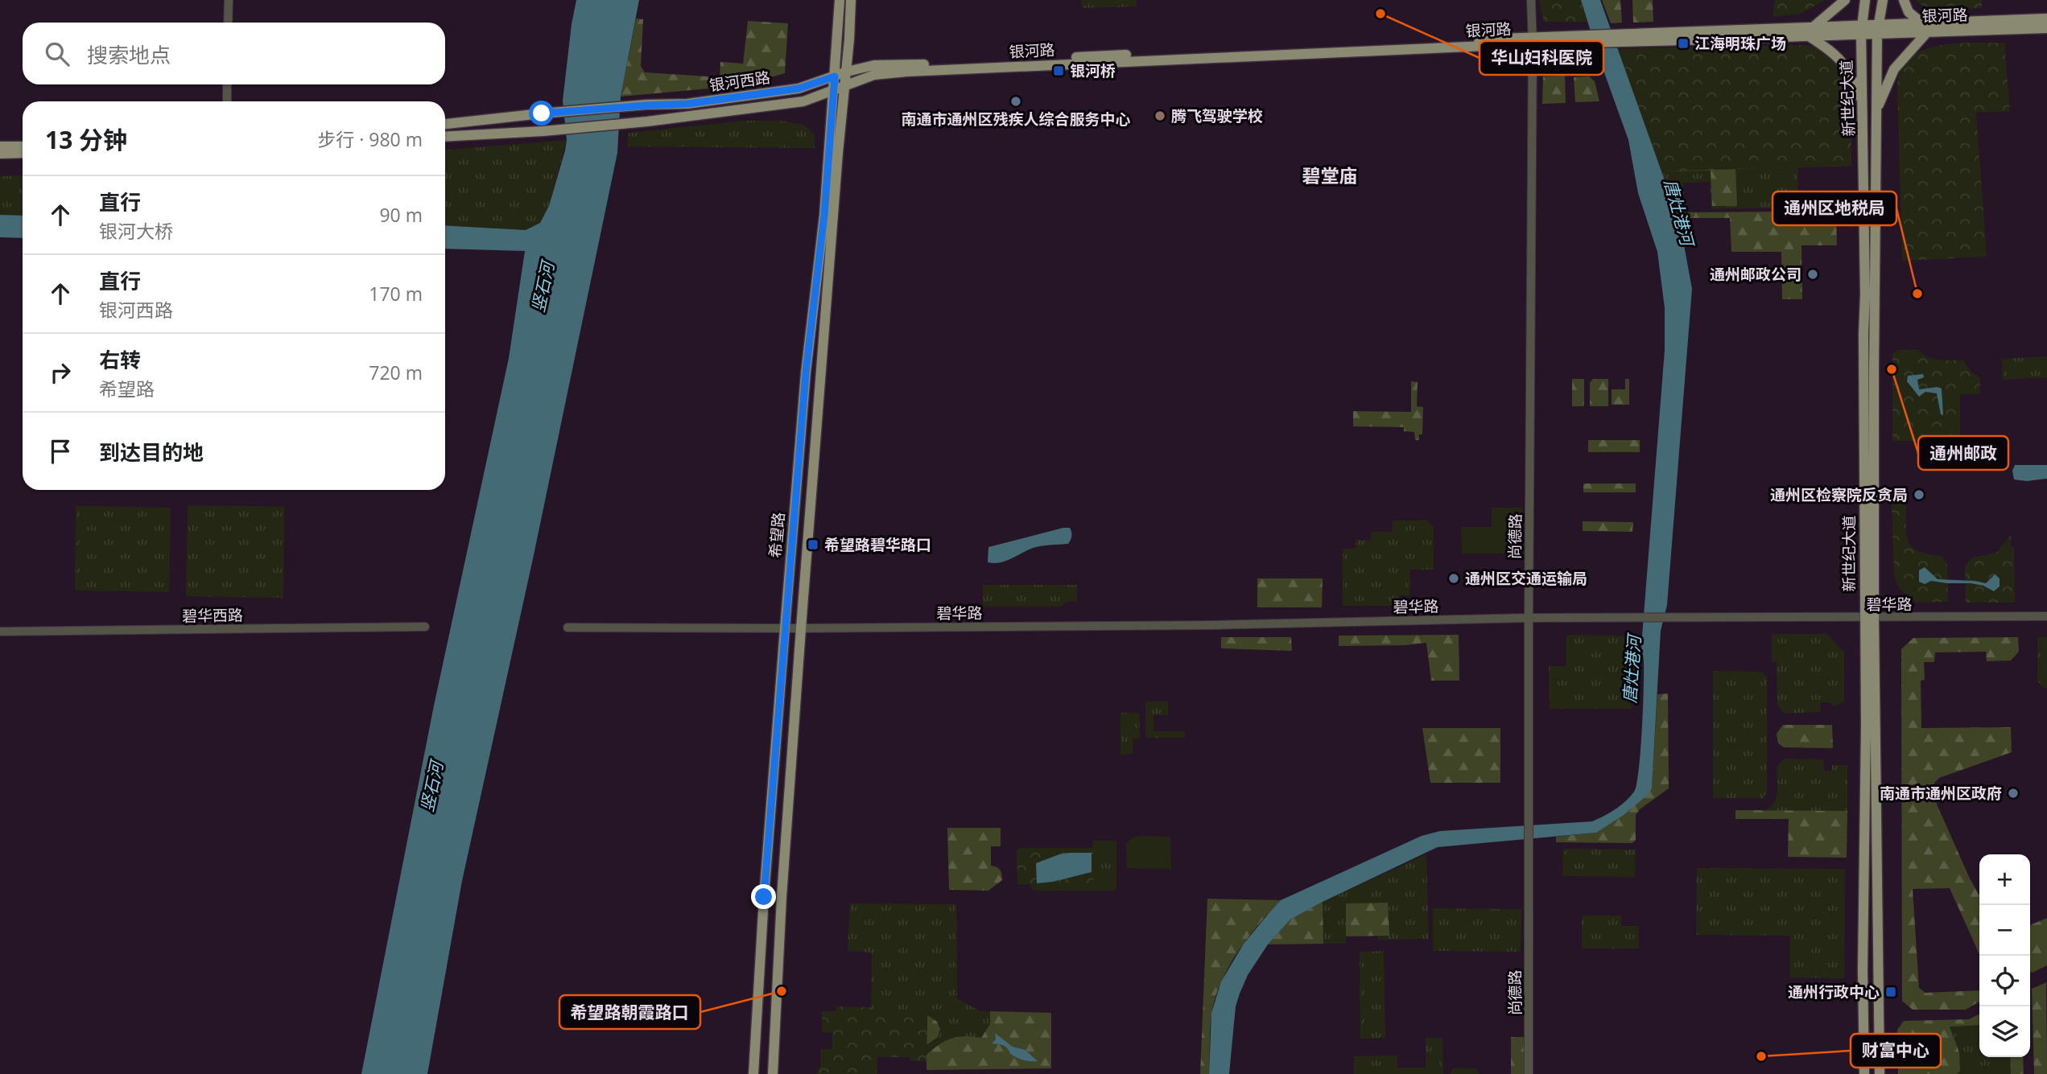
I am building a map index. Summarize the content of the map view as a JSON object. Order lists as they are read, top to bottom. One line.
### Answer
{"streets":{"main road":["银河路","银河西路","新世纪大道","希望路"],"street":["尚德路","碧华路","碧华西路"]},"crossings":[["银河路","银河西路"],["银河路","新世纪大道"],["银河路","希望路"],["银河路","尚德路"],["银河西路","希望路"],["新世纪大道","碧华路"],["希望路","碧华路"],["尚德路","碧华路"]],"districts":["碧堂庙"],"water":["唐灶港河","竖石河"],"places":{"other":["华山妇科医院","南通市通州区残疾人综合服务中心","腾飞驾驶学校","通州邮政公司","通州区地税局","通州邮政","通州区检察院反贪局","通州区交通运输局","南通市通州区政府","希望路朝霞路口","财富中心"],"transit":["江海明珠广场","银河桥","希望路碧华路口","通州行政中心"]},"page":{"search":"搜索地点","heading":["13 分钟","步行 · 980 m"],"list":[["直行","银河大桥","90 m"],["直行","银河西路","170 m"],["右转","希望路","720 m"],"到达目的地"],"map_buttons":["+","−"]}}
